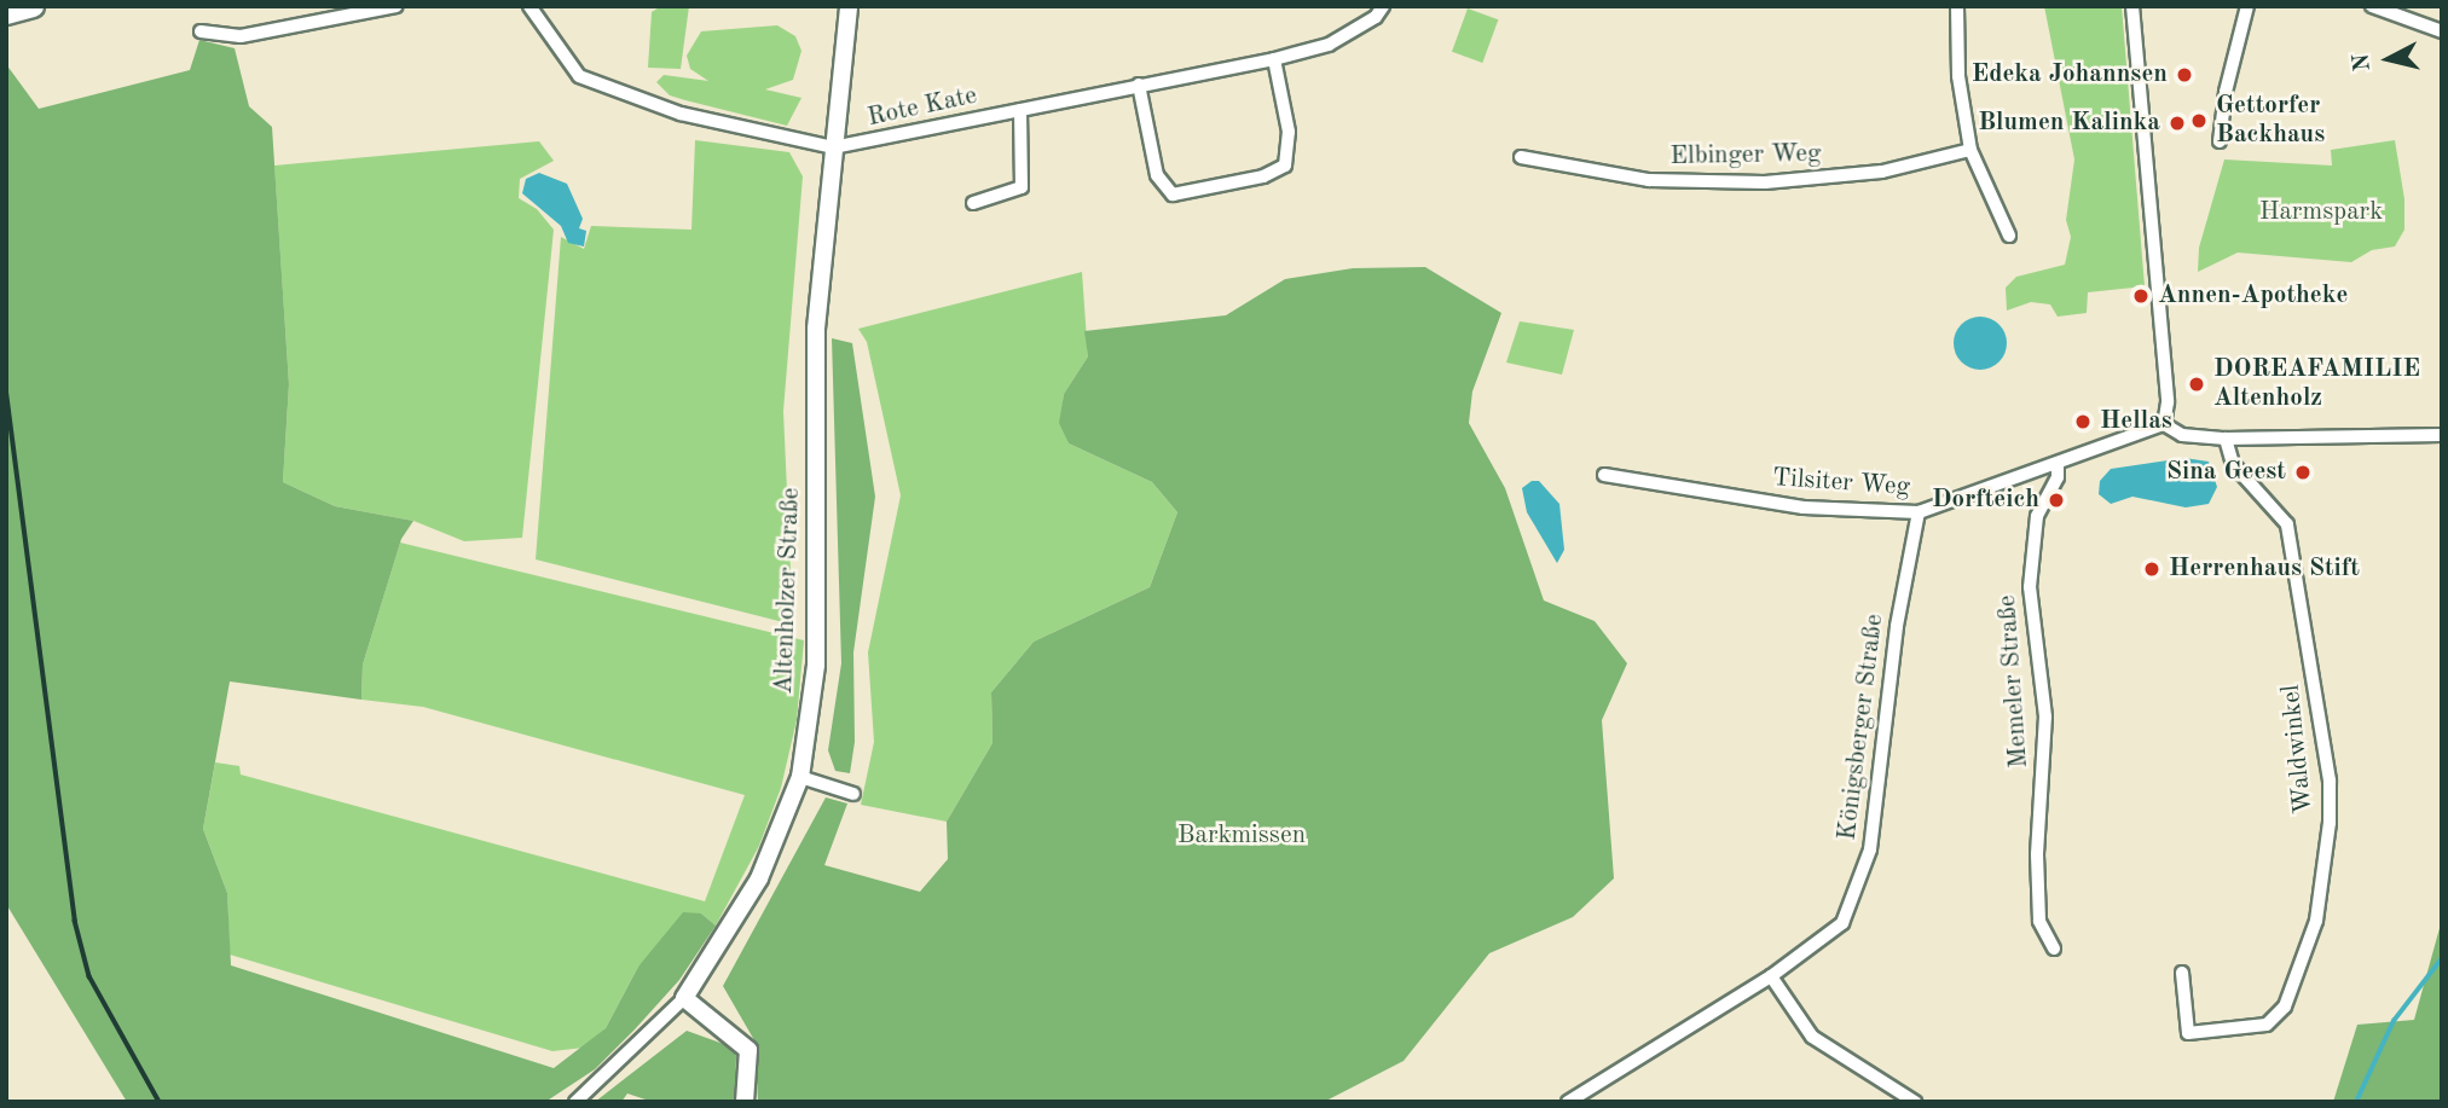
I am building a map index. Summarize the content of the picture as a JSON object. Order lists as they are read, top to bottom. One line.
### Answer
{"streets":{"street":["Rote Kate","Elbinger Weg","Tilsiter Weg","Altenholzer Straße","Memeler Straße","Königsberger Straße","Waldwinkel"]},"crossings":[["Rote Kate","Altenholzer Straße"],["Tilsiter Weg","Memeler Straße"],["Tilsiter Weg","Königsberger Straße"]],"parks":["Harmspark","Barkmissen"],"places":["Edeka Johannsen","Gettorfer Backhaus","Blumen Kalinka","Annen-Apotheke","DOREAFAMILIE Altenholz","Hellas","Sina Geest","Dorfteich","Herrenhaus Stift"],"north":"left"}
